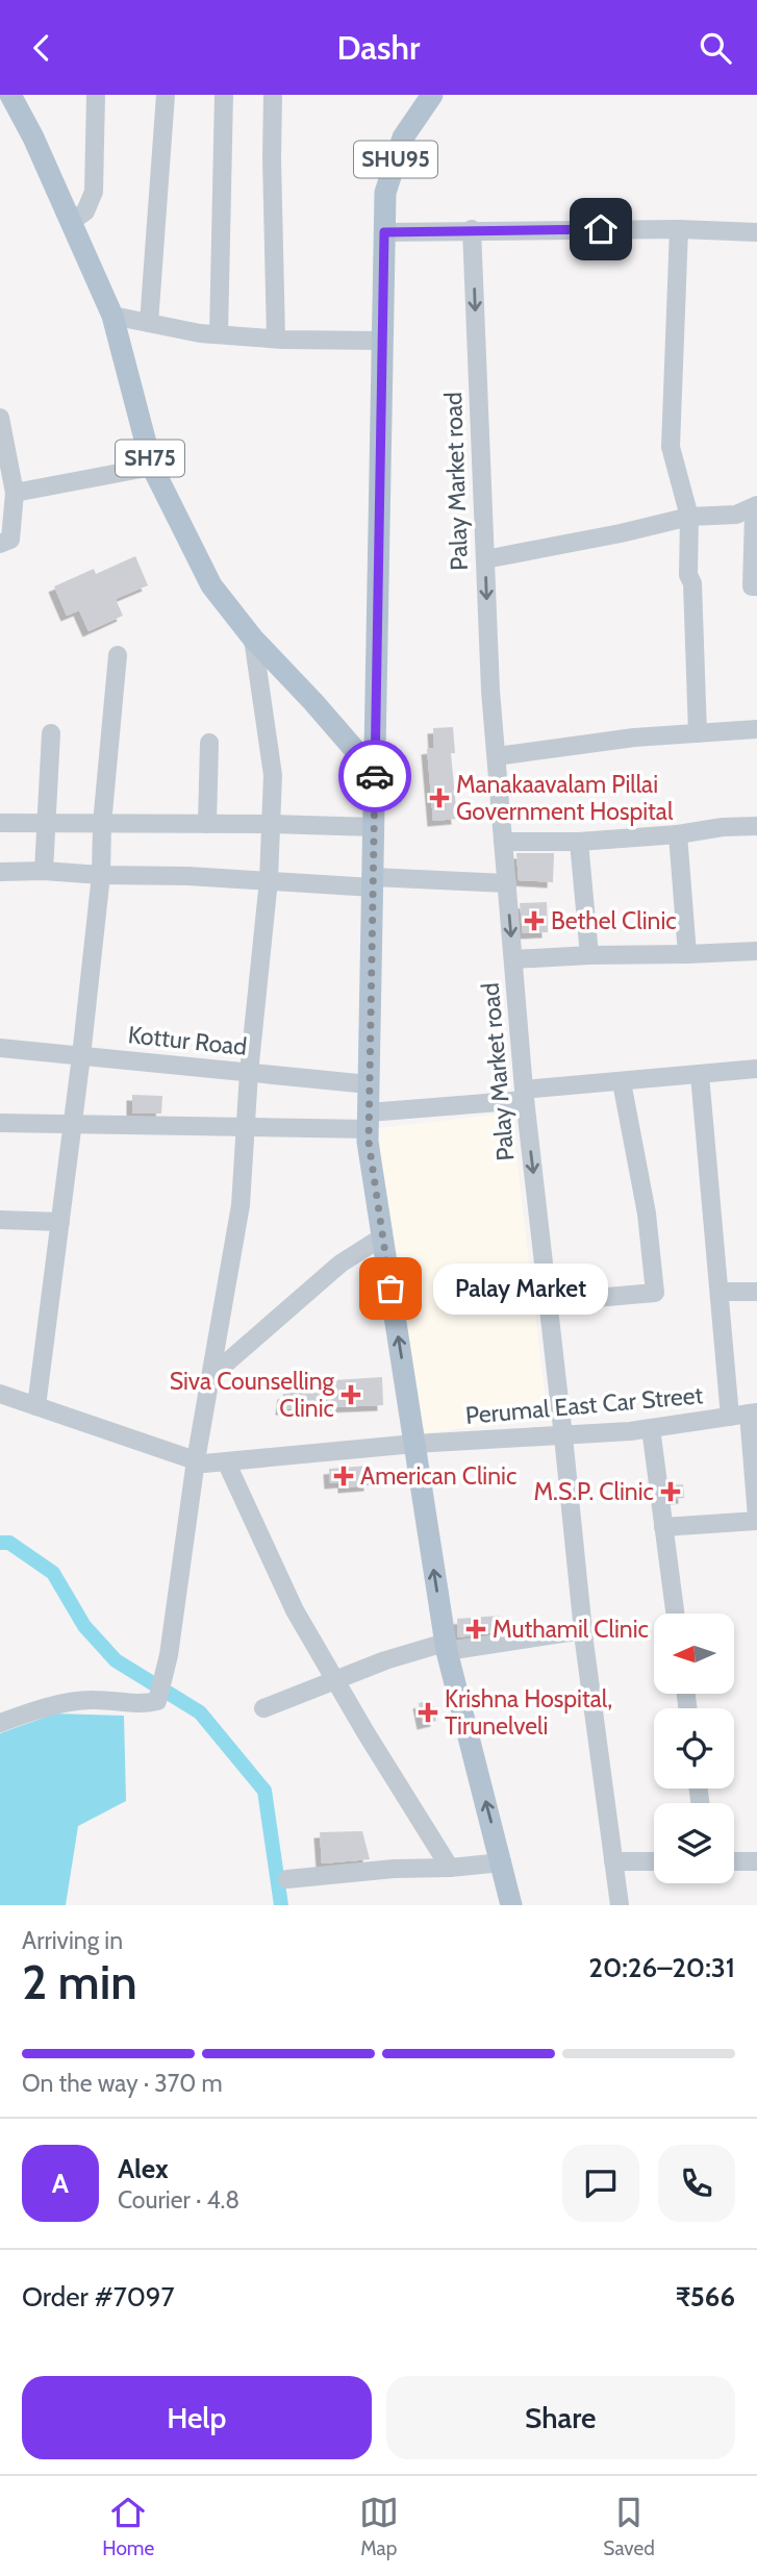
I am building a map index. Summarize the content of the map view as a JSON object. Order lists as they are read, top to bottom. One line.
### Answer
{"streets":{"main road":["SHU95","SH75"],"street":["Palay Market road","Kottur Road","Perumal East Car Street"]},"crossings":[["SHU95","SH75"],["SHU95","Kottur Road"],["SHU95","Perumal East Car Street"],["Palay Market road","Perumal East Car Street"]],"one_way":["Palay Market road"],"places":{"health":["Manakaavalam Pillai Government Hospital","Bethel Clinic","Siva Counselling Clinic","American Clinic","M.S.P. Clinic","Muthamil Clinic","Krishna Hospital, Tirunelveli"],"other":["Palay Market"]},"north":"left","page":{"header":"Dashr","bubble":"Palay Market","heading":["2 min","Arriving in","20:26–20:31"],"panel":["Alex","Courier · 4.8","Order #7097","₹566"],"bar":"On the way · 370 m","round":"A","buttons":["Help","Share"],"tabs":["Home","Map","Saved"]}}
